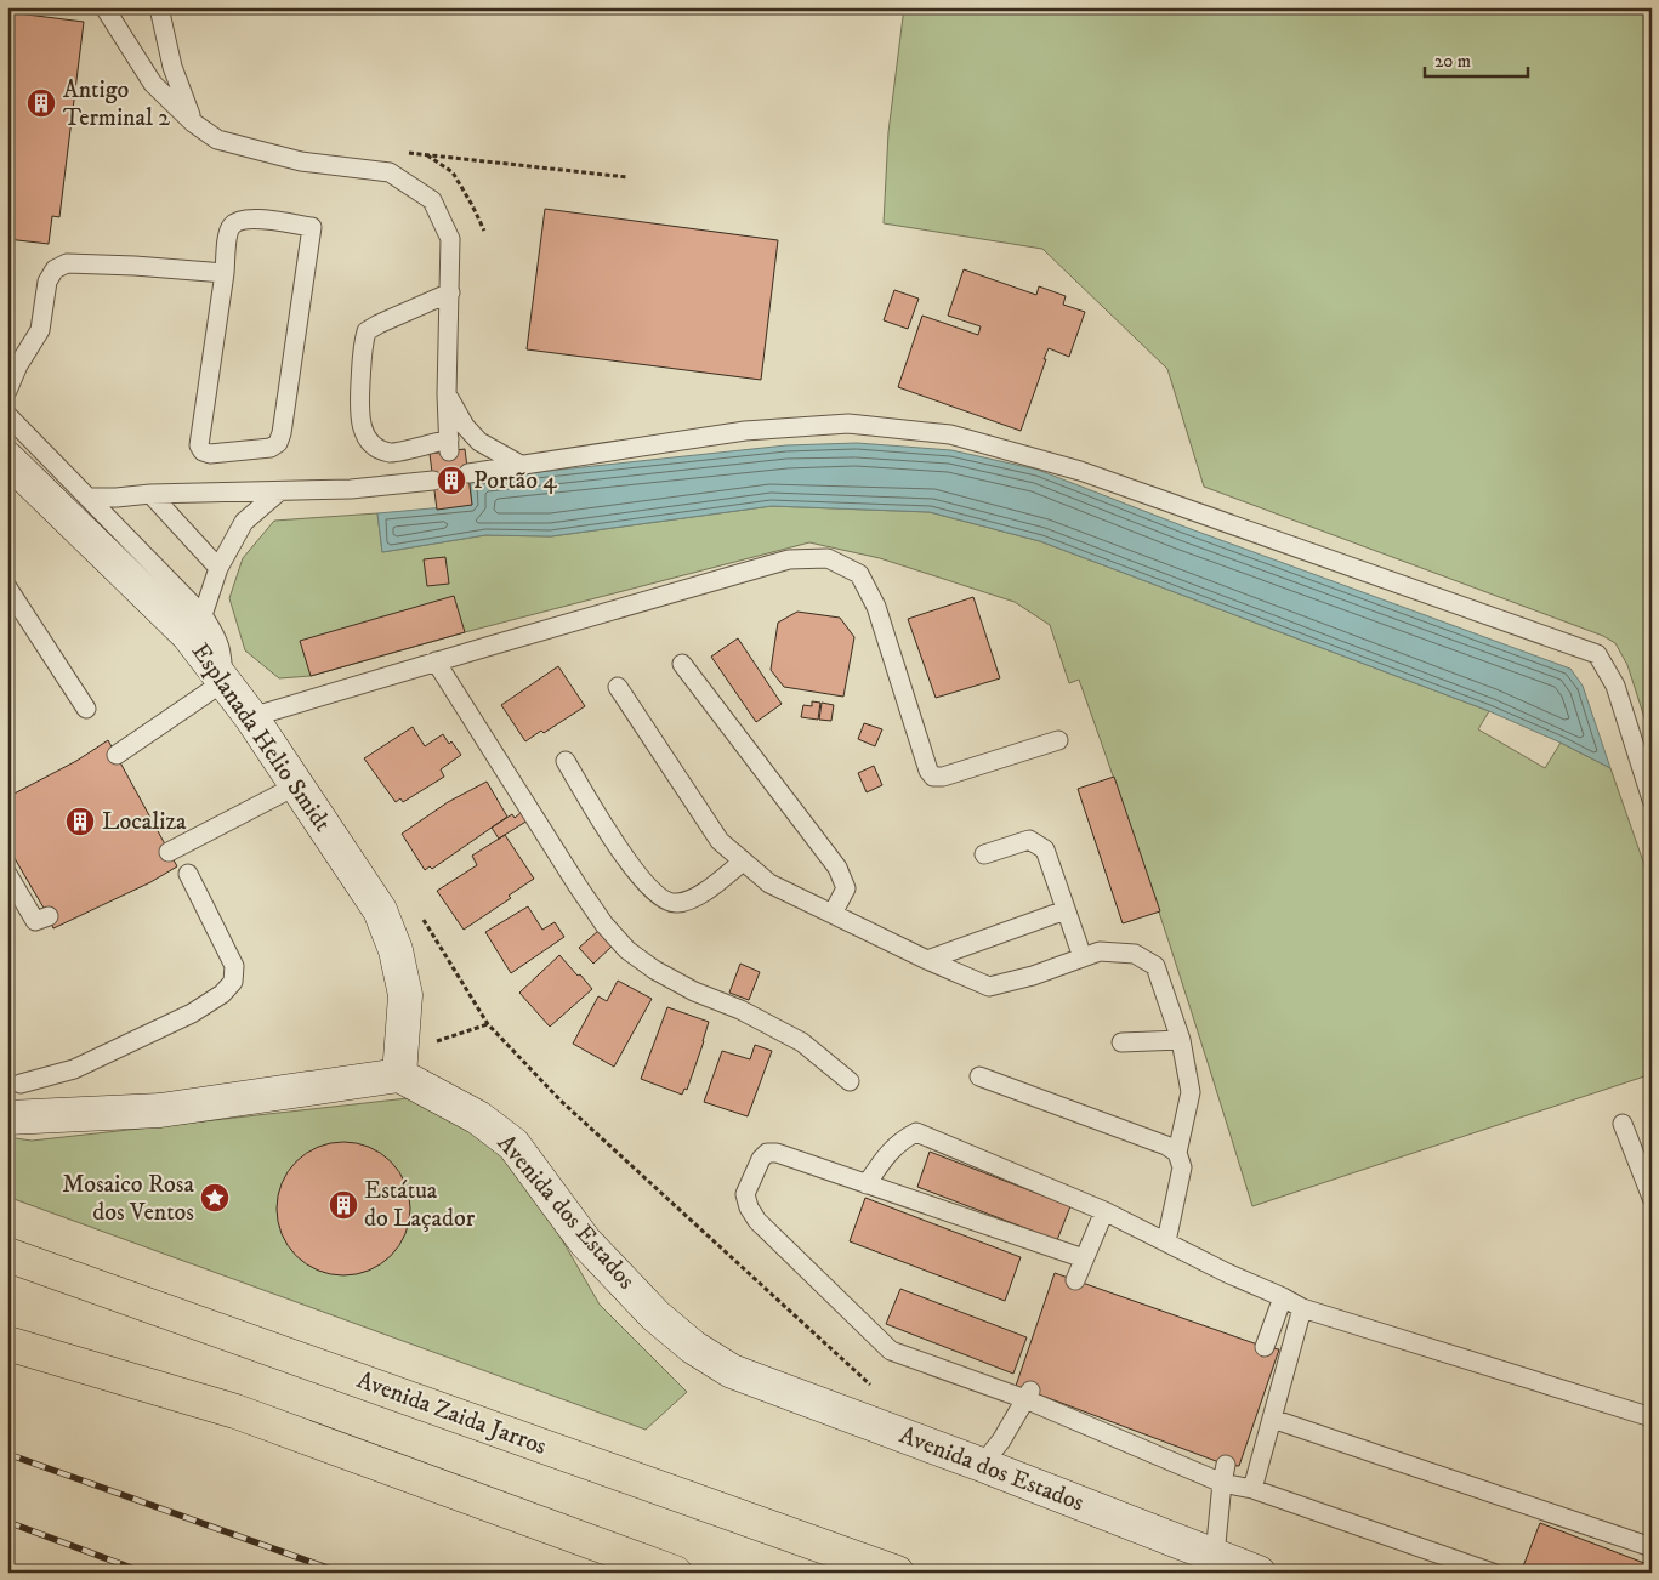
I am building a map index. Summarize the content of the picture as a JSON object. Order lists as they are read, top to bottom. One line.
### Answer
{"streets":{"highway":["Avenida Zaida Jarros"],"street":["Esplanada Helio Smidt","Avenida dos Estados"]},"crossings":[["Esplanada Helio Smidt","Avenida dos Estados"]],"places":{"building":["Antigo Terminal 2","Portão 4","Localiza","Estátua do Laçador"],"place":["Mosaico Rosa dos Ventos"]},"scale_bar":"20 m"}
